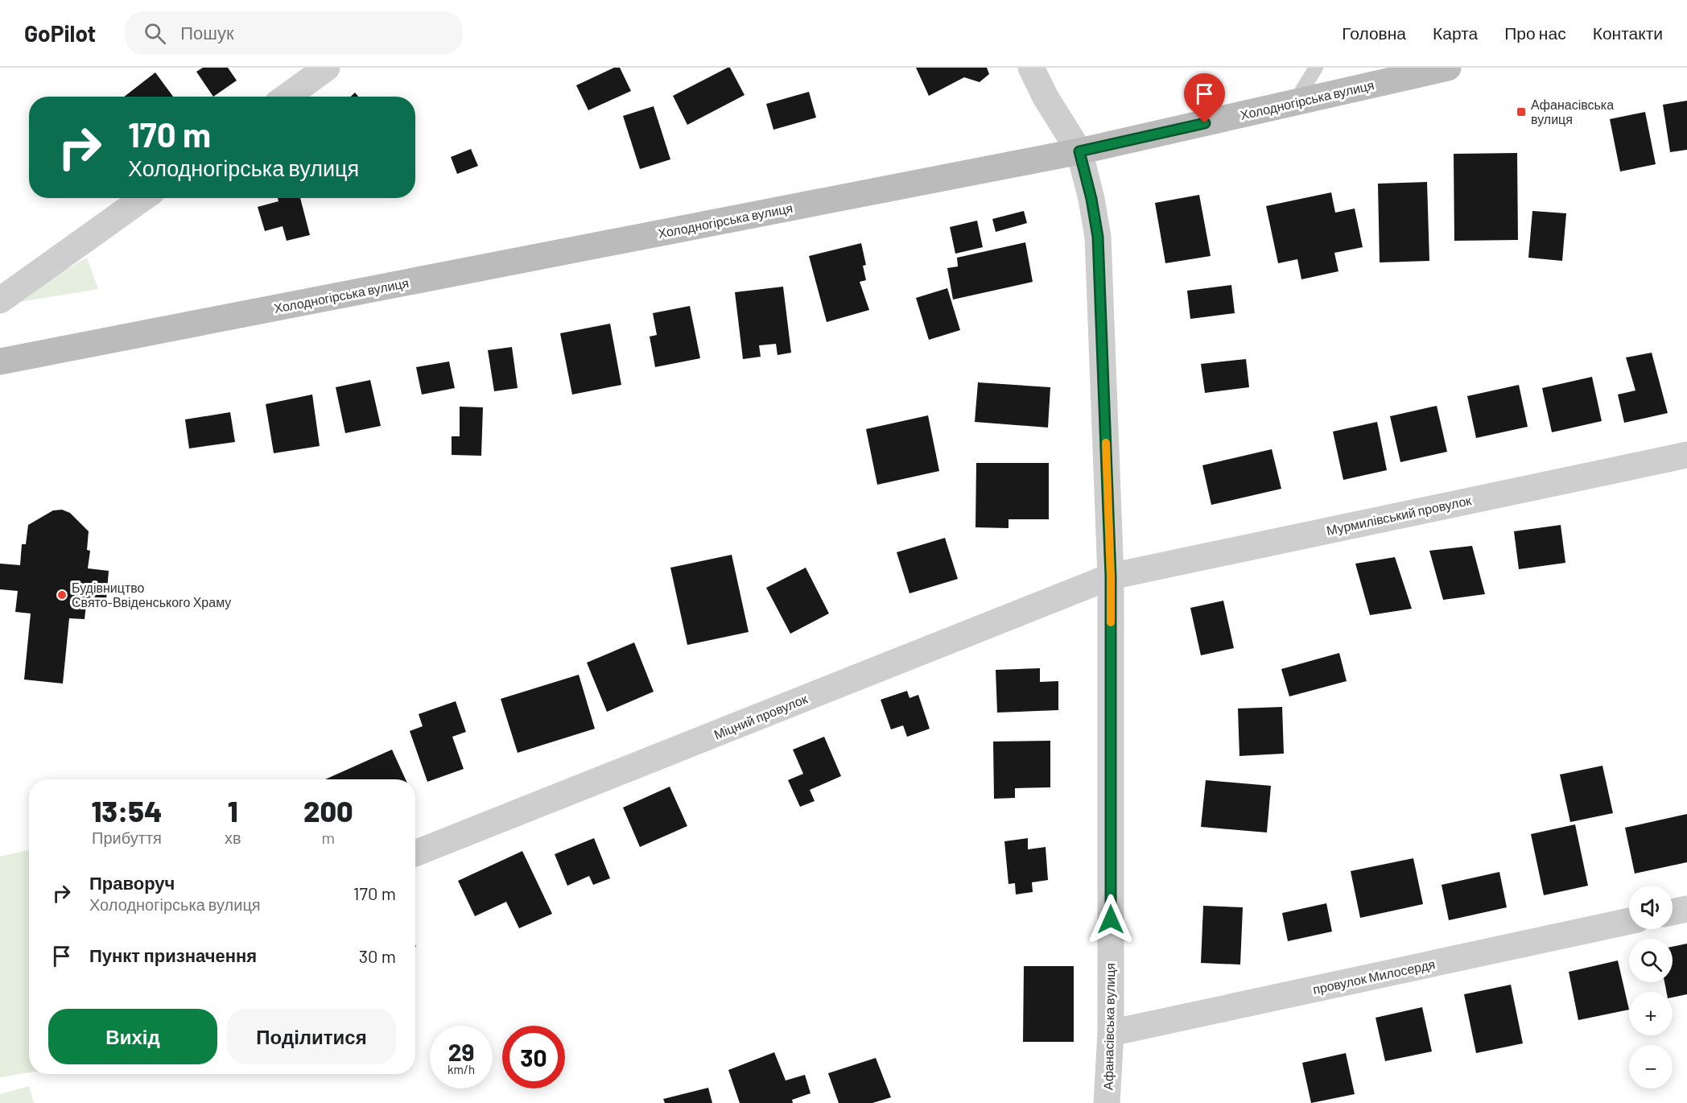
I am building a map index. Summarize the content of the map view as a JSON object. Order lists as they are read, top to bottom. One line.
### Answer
{"streets":{"main road":["Холодногірська вулиця"],"street":["Мурмилівський провулок","Міцний провулок","провулок Милосердя","Афанасівська вулиця"]},"crossings":[["Холодногірська вулиця","Афанасівська вулиця"],["Мурмилівський провулок","Міцний провулок"],["Мурмилівський провулок","Афанасівська вулиця"],["Міцний провулок","Афанасівська вулиця"],["провулок Милосердя","Афанасівська вулиця"]],"places":{"transit":["Афанасівська вулиця"],"other":["Будівництво Свято-Ввіденського Храму"]},"page":{"header":"GoPilot","search":"Пошук","nav":["Головна","Карта","Про нас","Контакти"],"turn":["170 m","Холодногірська вулиця"],"eta":["13:54","Прибуття","1","хв","200","m"],"list":[{"name":"Праворуч","note":"Холодногірська вулиця","value":"170 m"},{"name":"Пункт призначення","value":"30 m"}],"map_buttons":["+","−"],"buttons":["Вихід","Поділитися"],"speed":"29 km/h","limit":"30"}}
